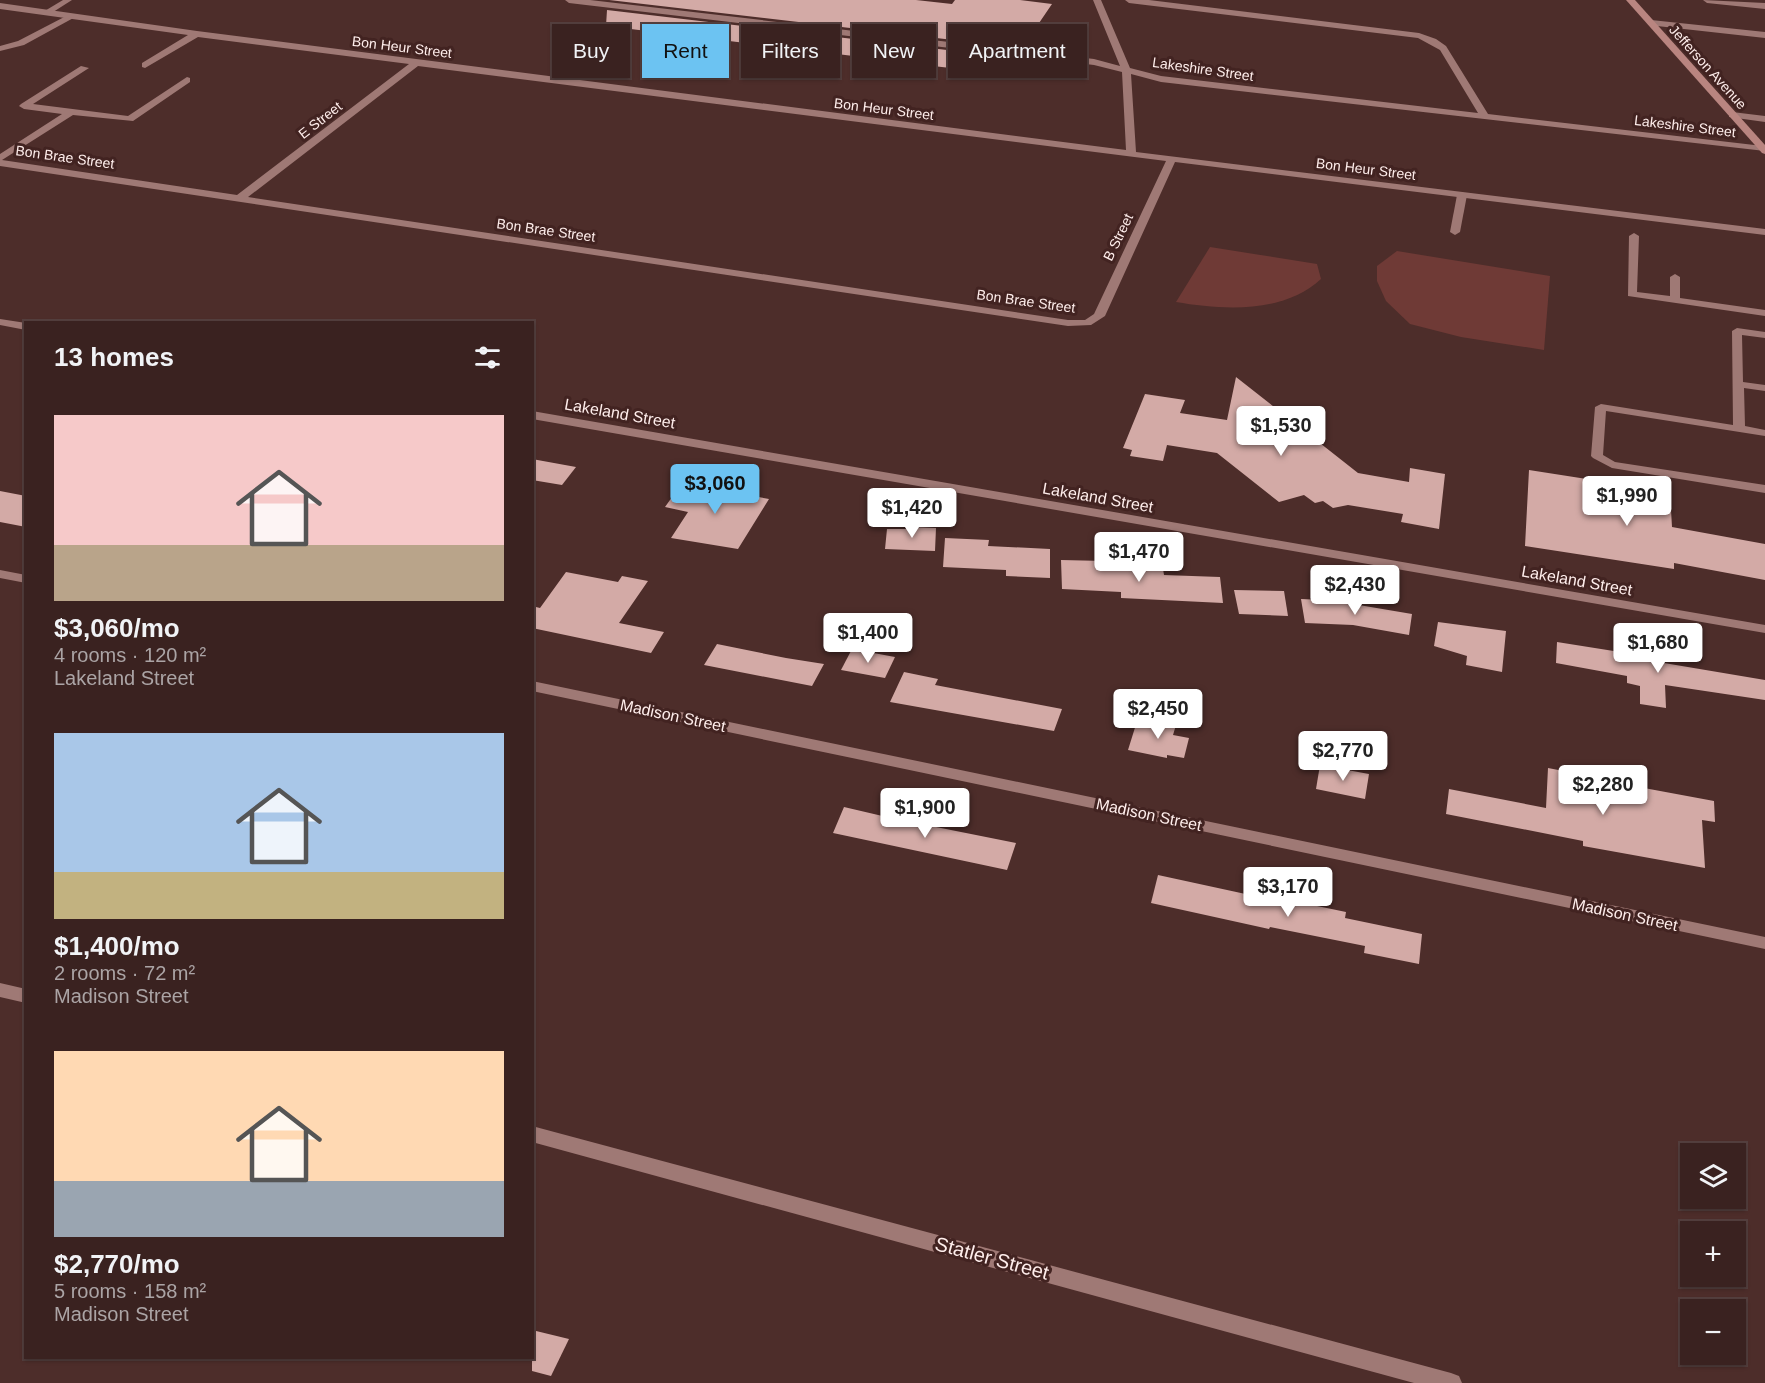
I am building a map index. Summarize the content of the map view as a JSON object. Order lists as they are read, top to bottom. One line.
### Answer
{"streets":{"main road":["Jefferson Avenue"],"street":["Bon Heur Street","Lakeshire Street","E Street","Bon Brae Street","B Street","Lakeland Street","Madison Street","Statler Street"]},"crossings":[["Bon Heur Street","E Street"],["Bon Heur Street","B Street"],["Jefferson Avenue","Lakeshire Street"],["E Street","Bon Brae Street"],["Bon Brae Street","B Street"]],"page":{"chip":["Buy","Rent","Filters","New","Apartment"],"heading":"13 homes","list":[{"name":"$3,060/mo","note":"4 rooms · 120 m² · Lakeland Street"},{"name":"$1,400/mo","note":"2 rooms · 72 m² · Madison Street"},{"name":"$2,770/mo","note":"5 rooms · 158 m² · Madison Street"}],"price":["$1,530","$3,060","$1,990","$1,420","$1,470","$2,430","$1,400","$1,680","$2,450","$2,770","$2,280","$1,900","$3,170"],"map_buttons":["+","−"]}}
